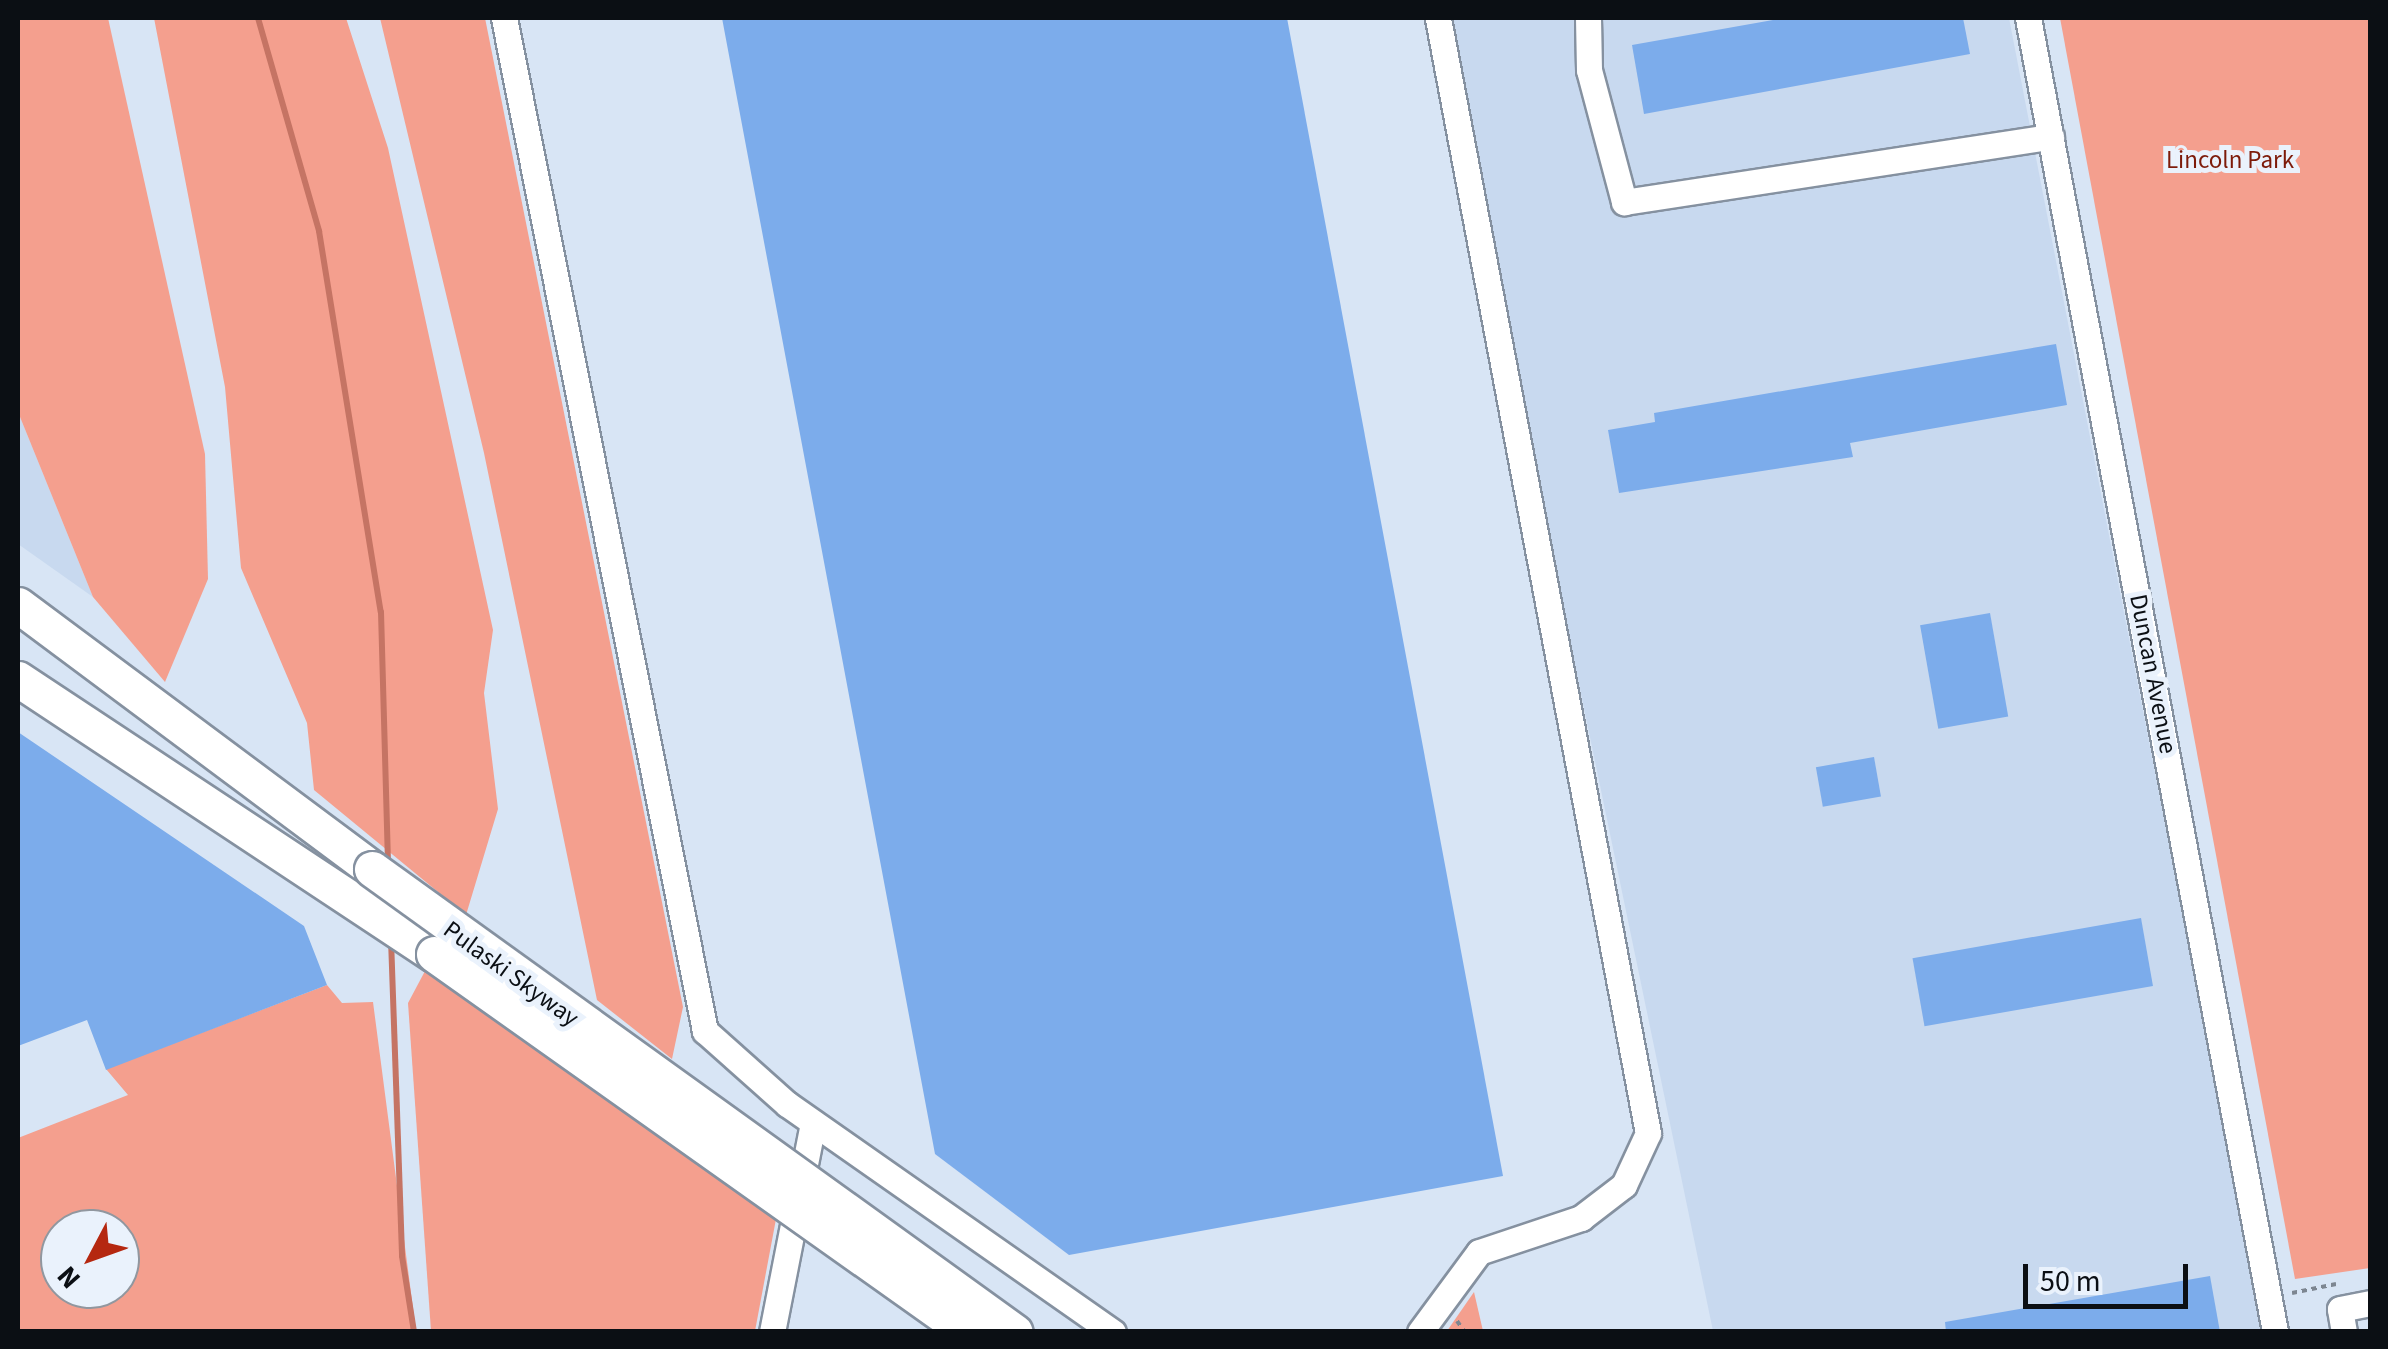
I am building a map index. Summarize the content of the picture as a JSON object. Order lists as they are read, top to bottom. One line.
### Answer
{"streets":{"highway":["Pulaski Skyway"],"street":["Duncan Avenue"]},"parks":["Lincoln Park"],"scale_bar":"50 m","north":"bottom left"}
